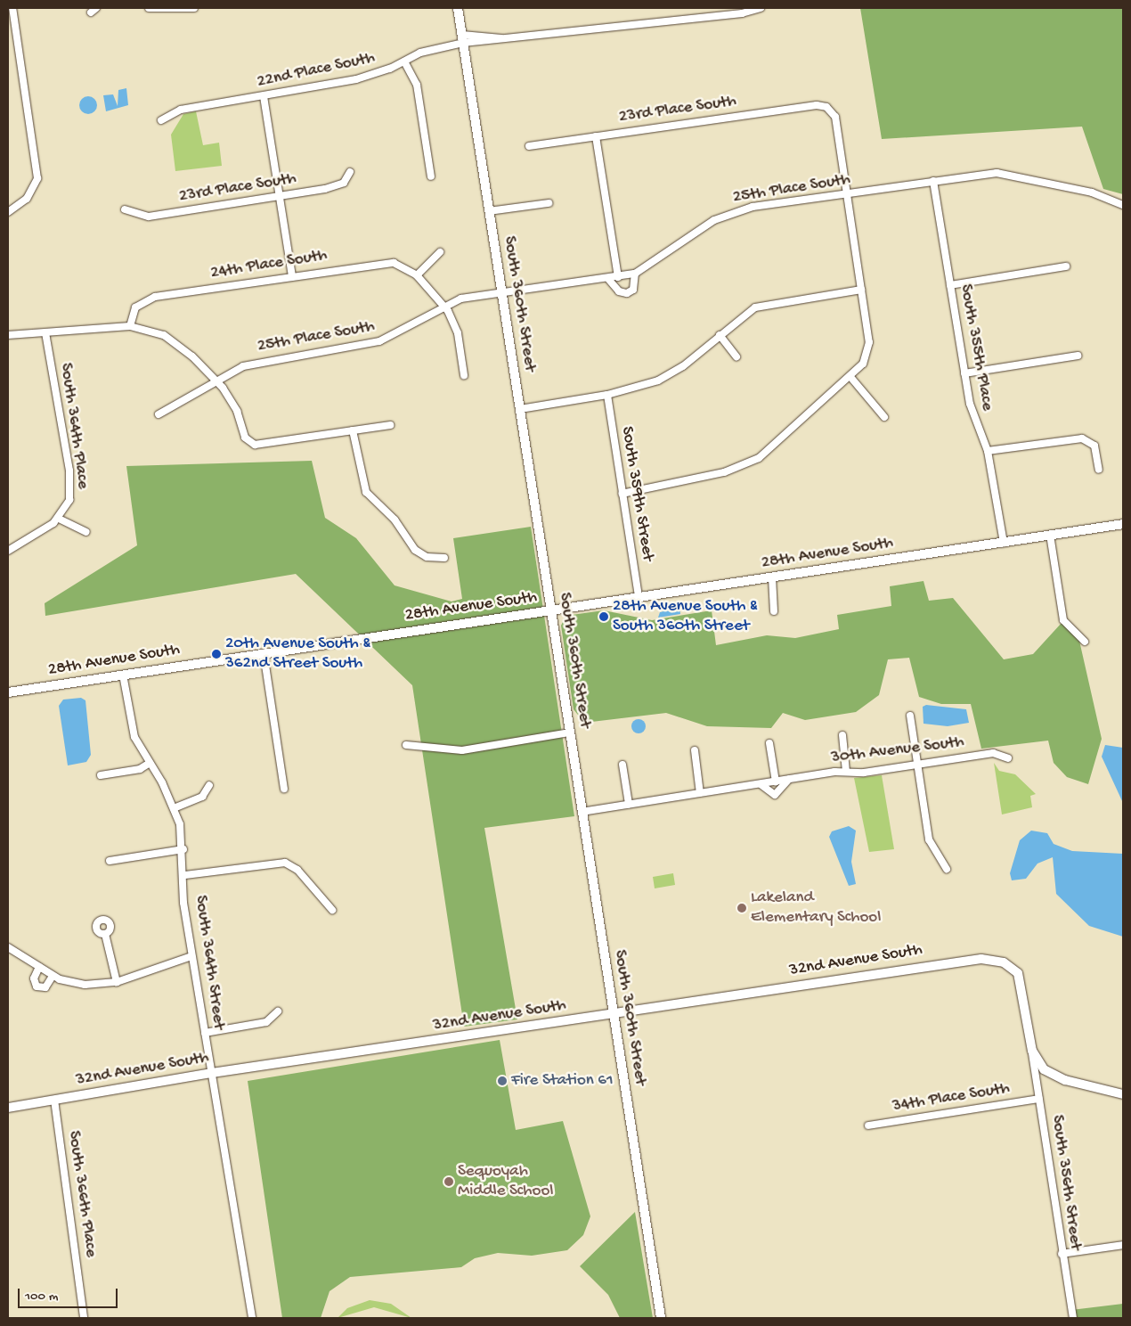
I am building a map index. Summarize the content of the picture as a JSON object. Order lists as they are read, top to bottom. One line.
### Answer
{"streets":{"street":["22nd Place South","23rd Place South","25th Place South","24th Place South","South 360th Street","South 355th Place","South 364th Place","South 359th Street","28th Avenue South","30th Avenue South","32nd Avenue South","South 364th Street","34th Place South","South 356th Street","South 366th Place"]},"crossings":[["22nd Place South","South 360th Street"],["23rd Place South","25th Place South"],["25th Place South","24th Place South"],["25th Place South","South 360th Street"],["25th Place South","South 355th Place"],["South 360th Street","28th Avenue South"],["South 360th Street","30th Avenue South"],["South 360th Street","32nd Avenue South"],["South 355th Place","28th Avenue South"],["South 359th Street","28th Avenue South"],["28th Avenue South","South 364th Street"],["32nd Avenue South","South 364th Street"],["32nd Avenue South","South 356th Street"],["32nd Avenue South","South 366th Place"],["34th Place South","South 356th Street"]],"places":["28th Avenue South & South 360th Street","20th Avenue South & 362nd Street South","Lakeland Elementary School","Fire Station 61","Sequoyah Middle School"],"scale_bar":"100 m"}
